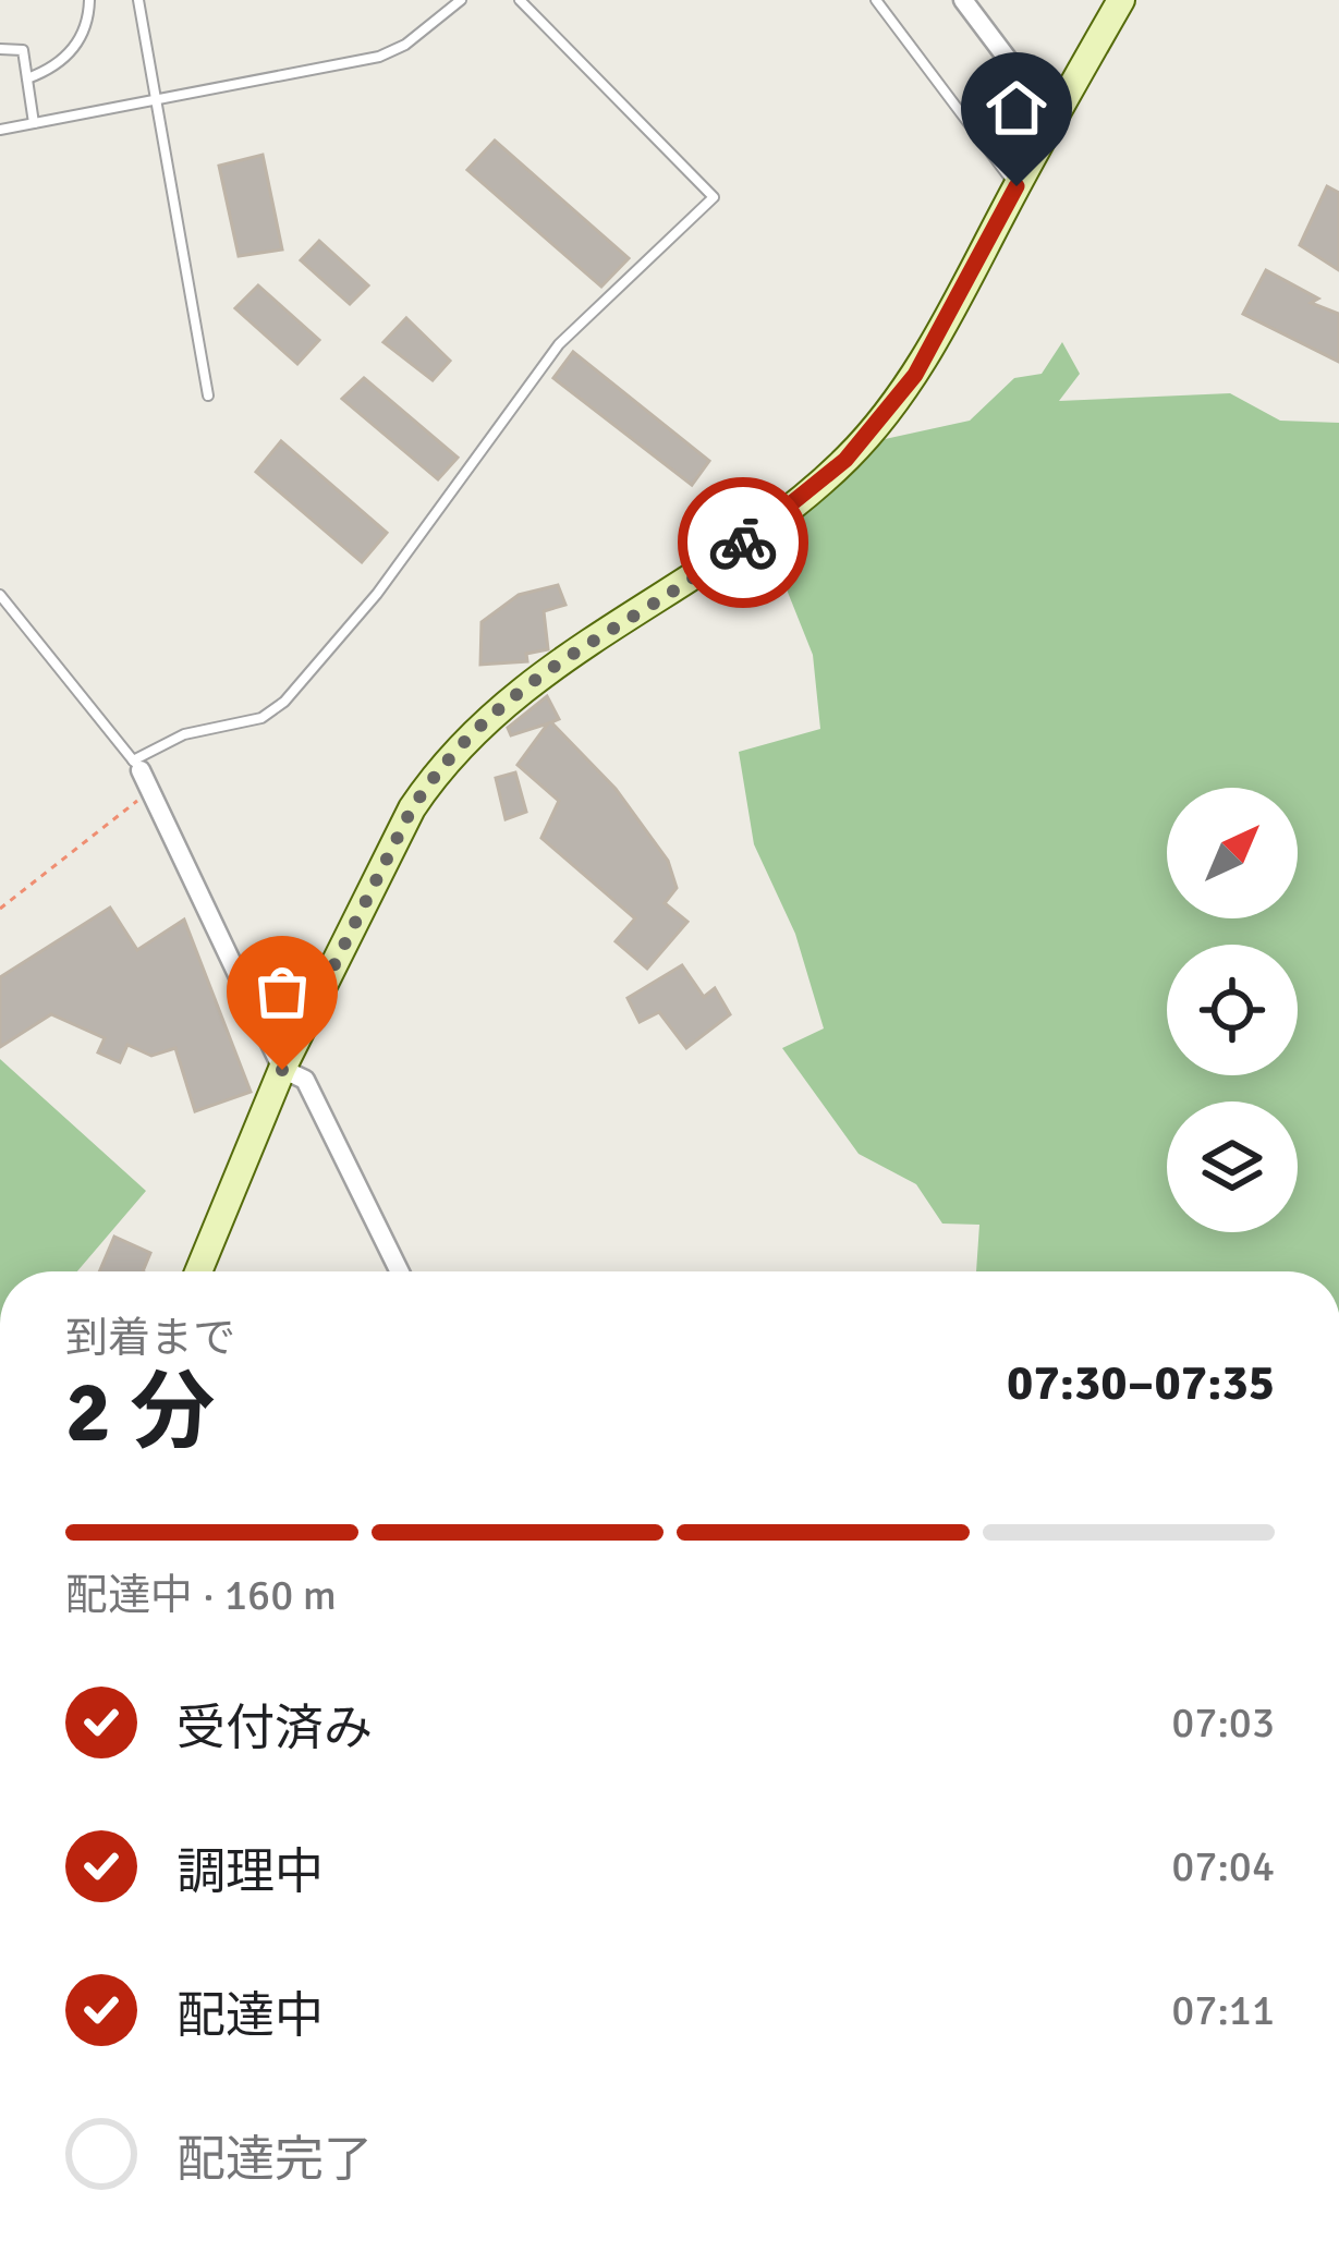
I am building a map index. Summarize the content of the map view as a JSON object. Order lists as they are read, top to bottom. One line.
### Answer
{"north":"top right","page":{"heading":["2 分","到着まで","07:30–07:35"],"bar":"配達中 · 160 m","list":[["受付済み","07:03"],["調理中","07:04"],["配達中","07:11"],"配達完了"]}}
